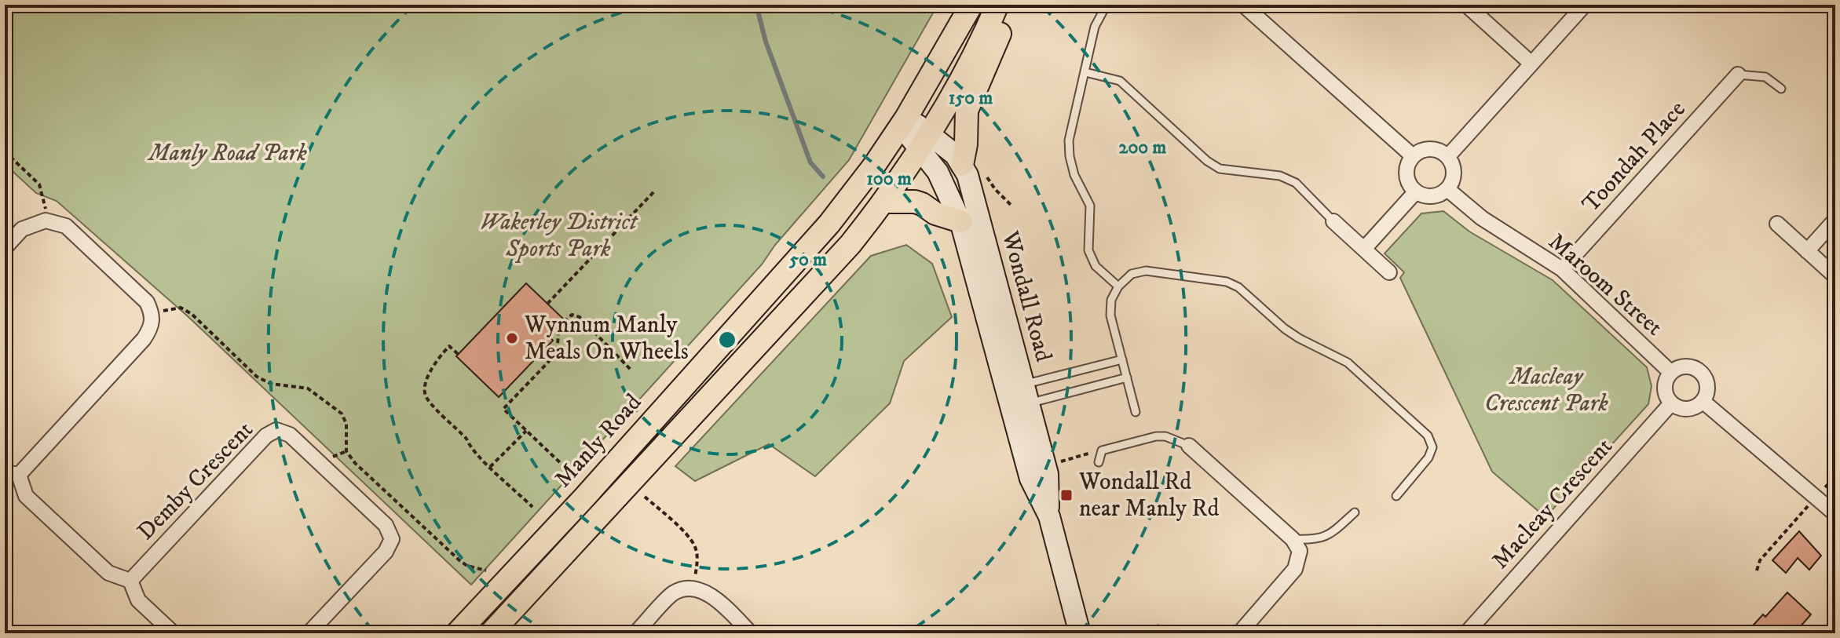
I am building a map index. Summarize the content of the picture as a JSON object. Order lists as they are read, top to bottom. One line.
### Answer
{"streets":{"main road":["Wondall Road","Manly Road"],"street":["Toondah Place","Maroom Street","Demby Crescent","Macleay Crescent"]},"crossings":[["Toondah Place","Maroom Street"],["Maroom Street","Macleay Crescent"],["Wondall Road","Manly Road"]],"parks":["Manly Road Park","Wakerley District Sports Park","Macleay Crescent Park"],"places":{"other":["Wynnum Manly Meals On Wheels"],"transit":["Wondall Rd near Manly Rd"]},"rings":["150 m","200 m","100 m","50 m"]}
